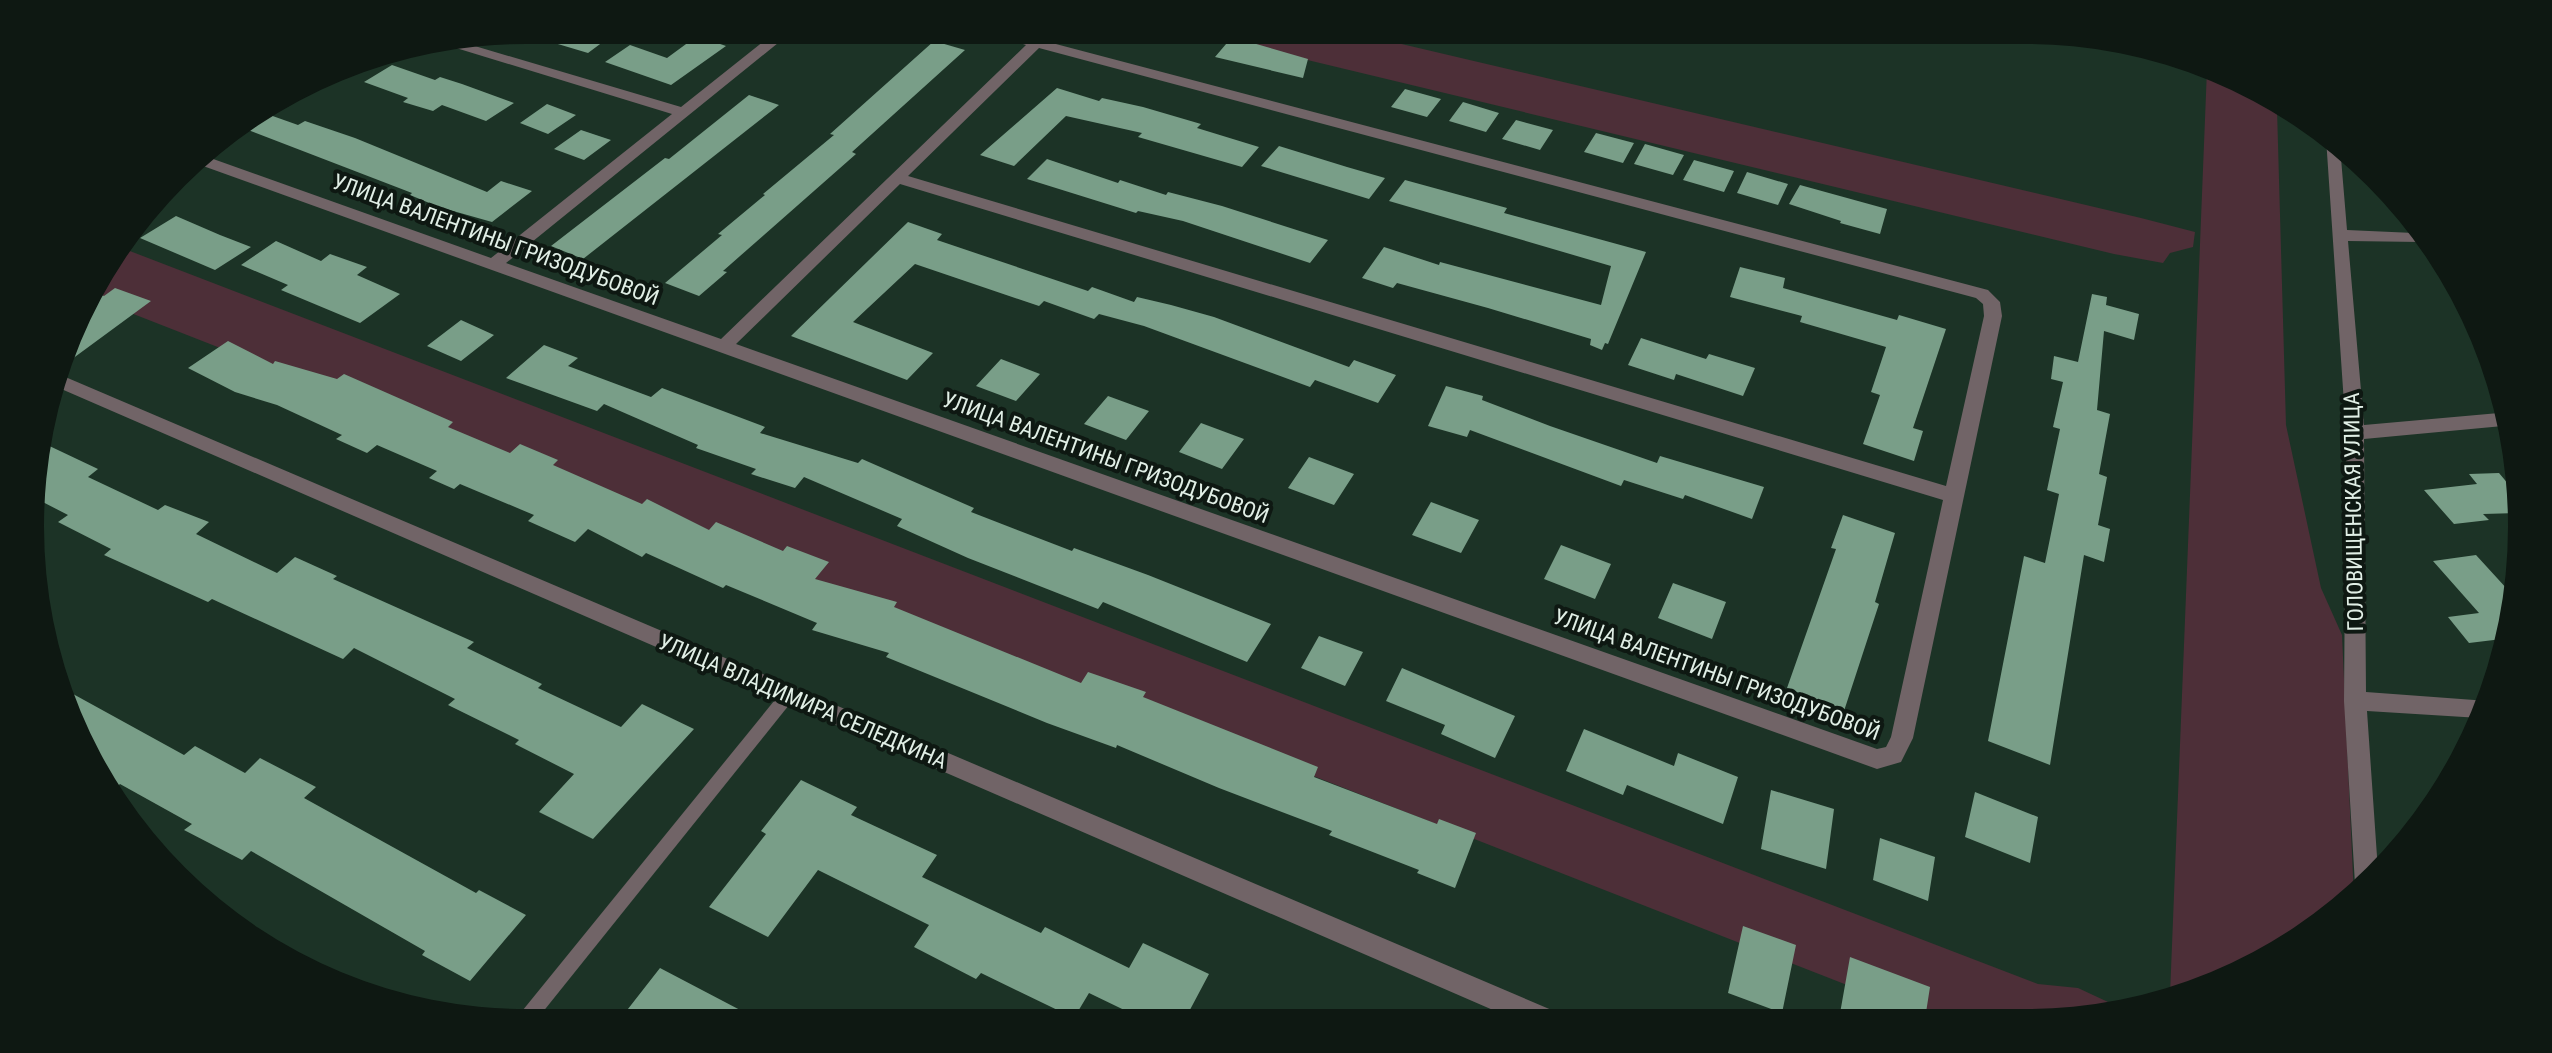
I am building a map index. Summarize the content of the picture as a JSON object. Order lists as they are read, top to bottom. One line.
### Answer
{"streets":{"street":["УЛИЦА ВАЛЕНТИНЫ ГРИЗОДУБОВОЙ","ГОЛОВИЩЕНСКАЯ УЛИЦА","УЛИЦА ВЛАДИМИРА СЕЛЕДКИНА"]}}
